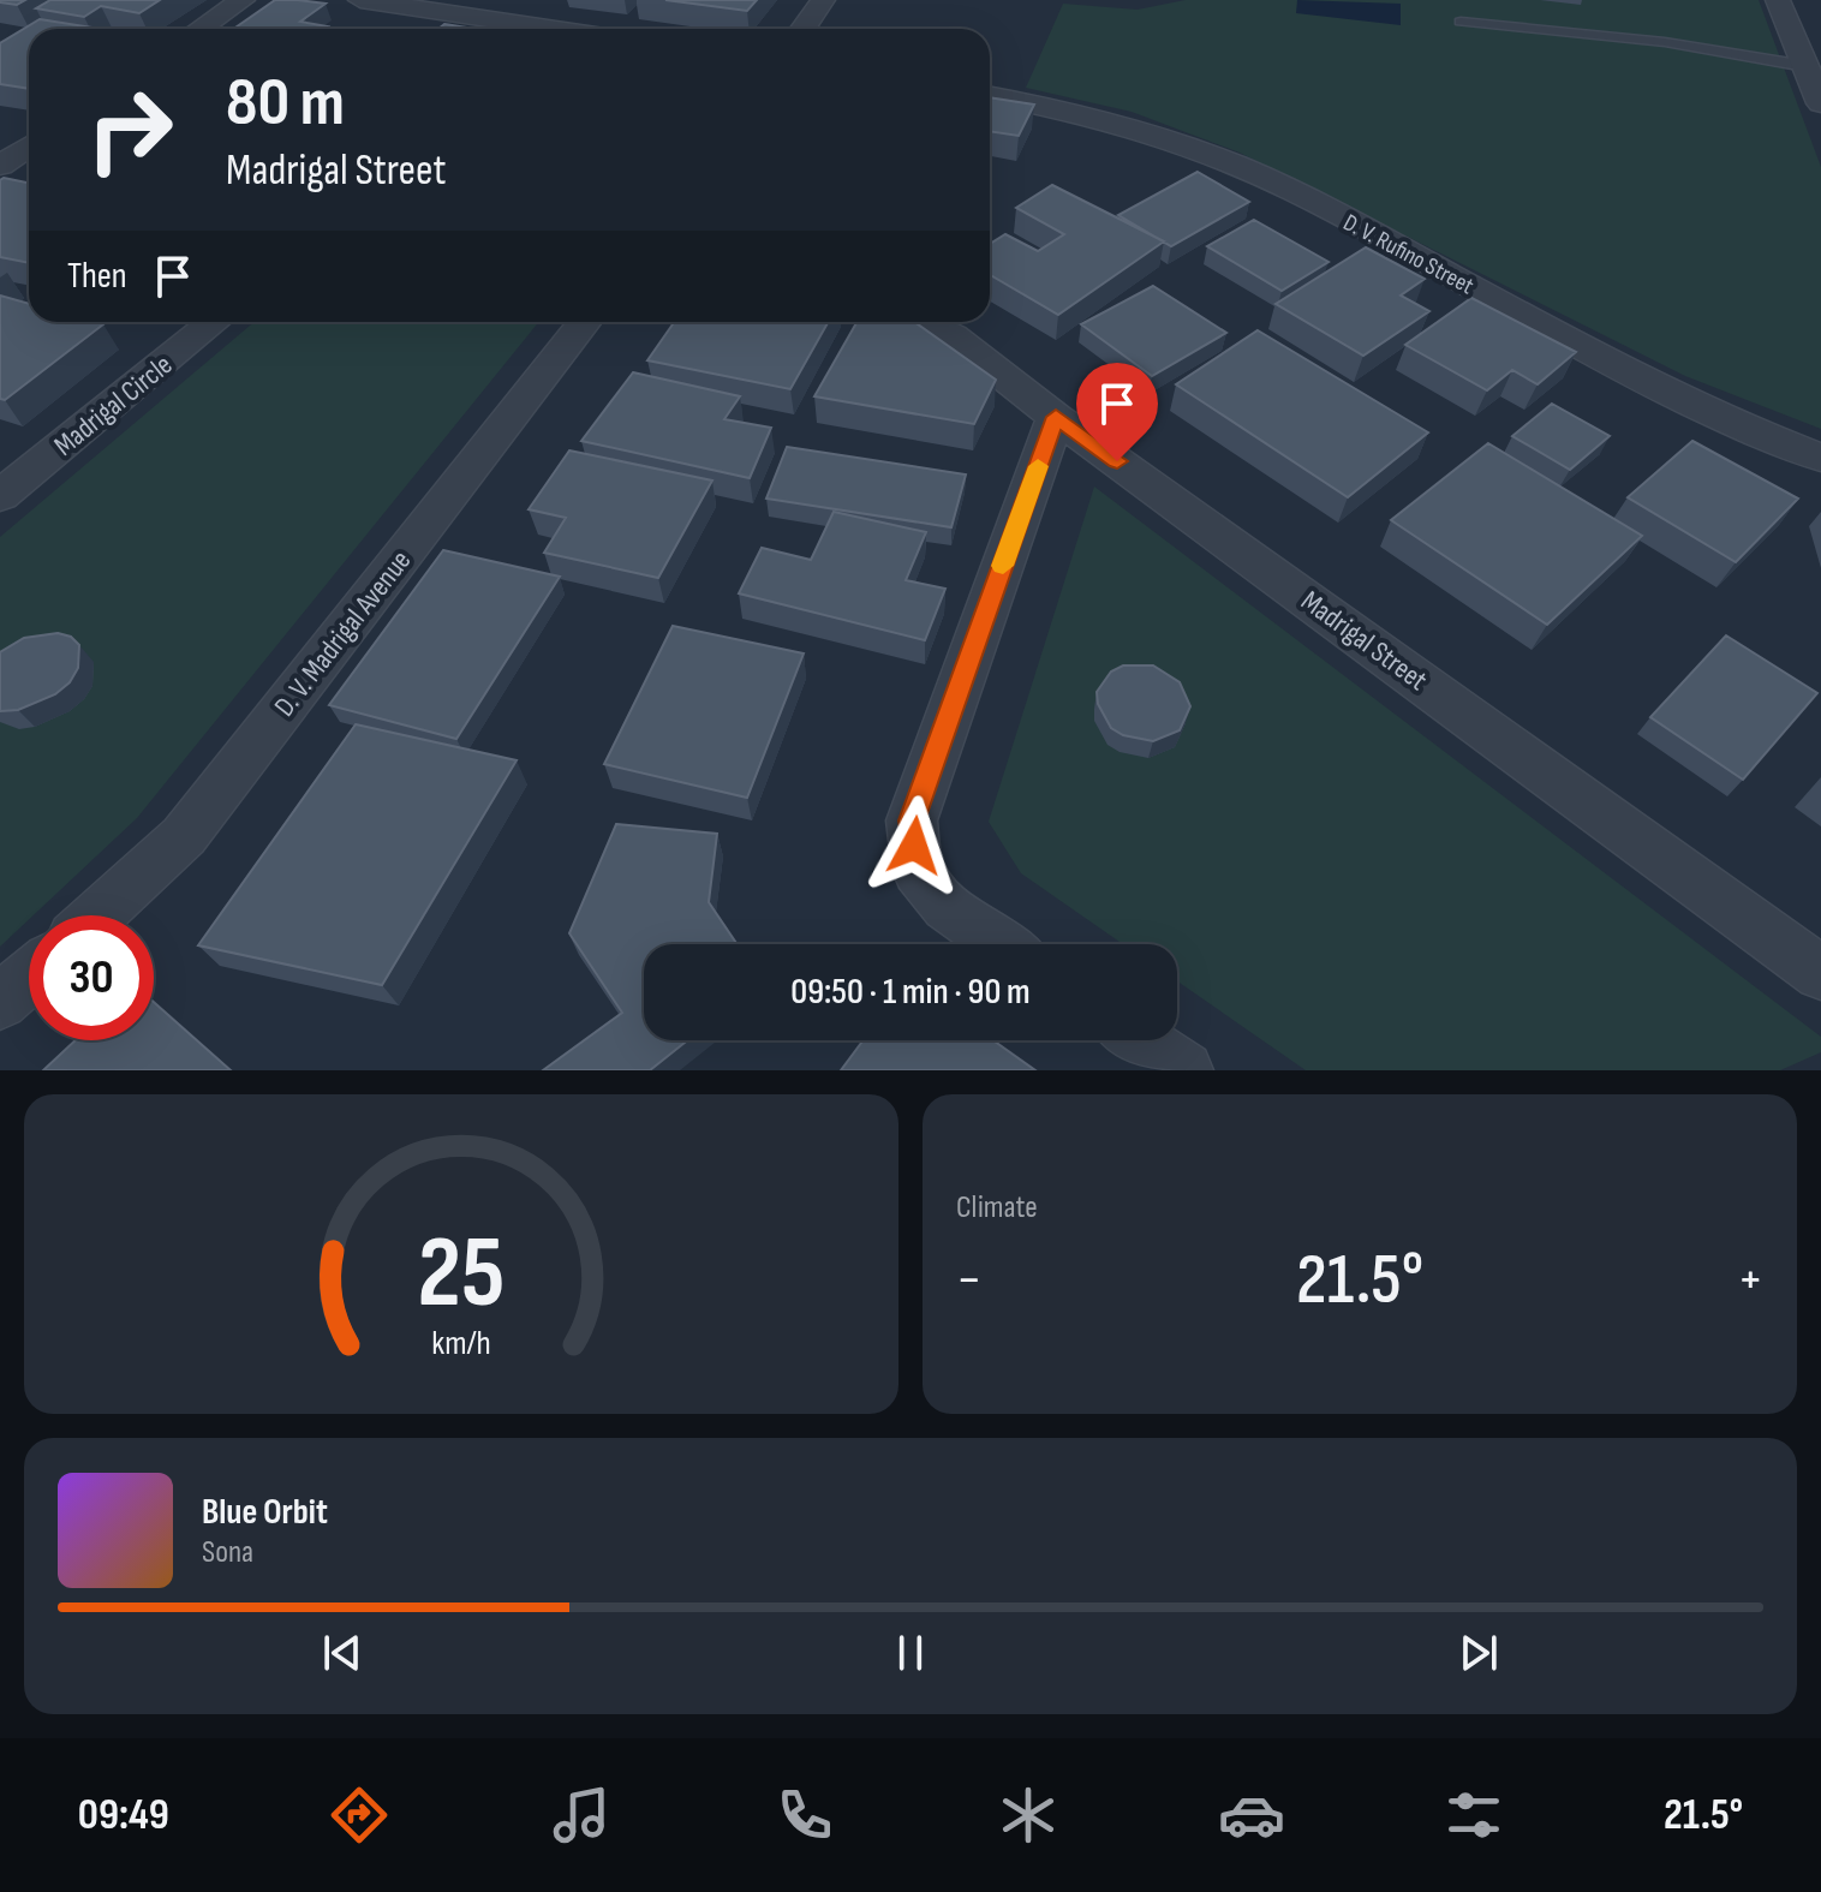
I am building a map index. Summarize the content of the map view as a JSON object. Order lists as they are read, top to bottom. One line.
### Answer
{"streets":{"street":["D. V. Rufino Street","Madrigal Circle","D. V. Madrigal Avenue","Madrigal Street"]},"page":{"turn":["80 m","Madrigal Street"],"then":"Then","limit":"30","trip":"09:50 · 1 min · 90 m","tile":"Climate","heat":["−","21.5°","+"],"song":["Blue Orbit","Sona"],"tabs":["09:49","21.5°"],"gauge":["25","km/h"]}}
